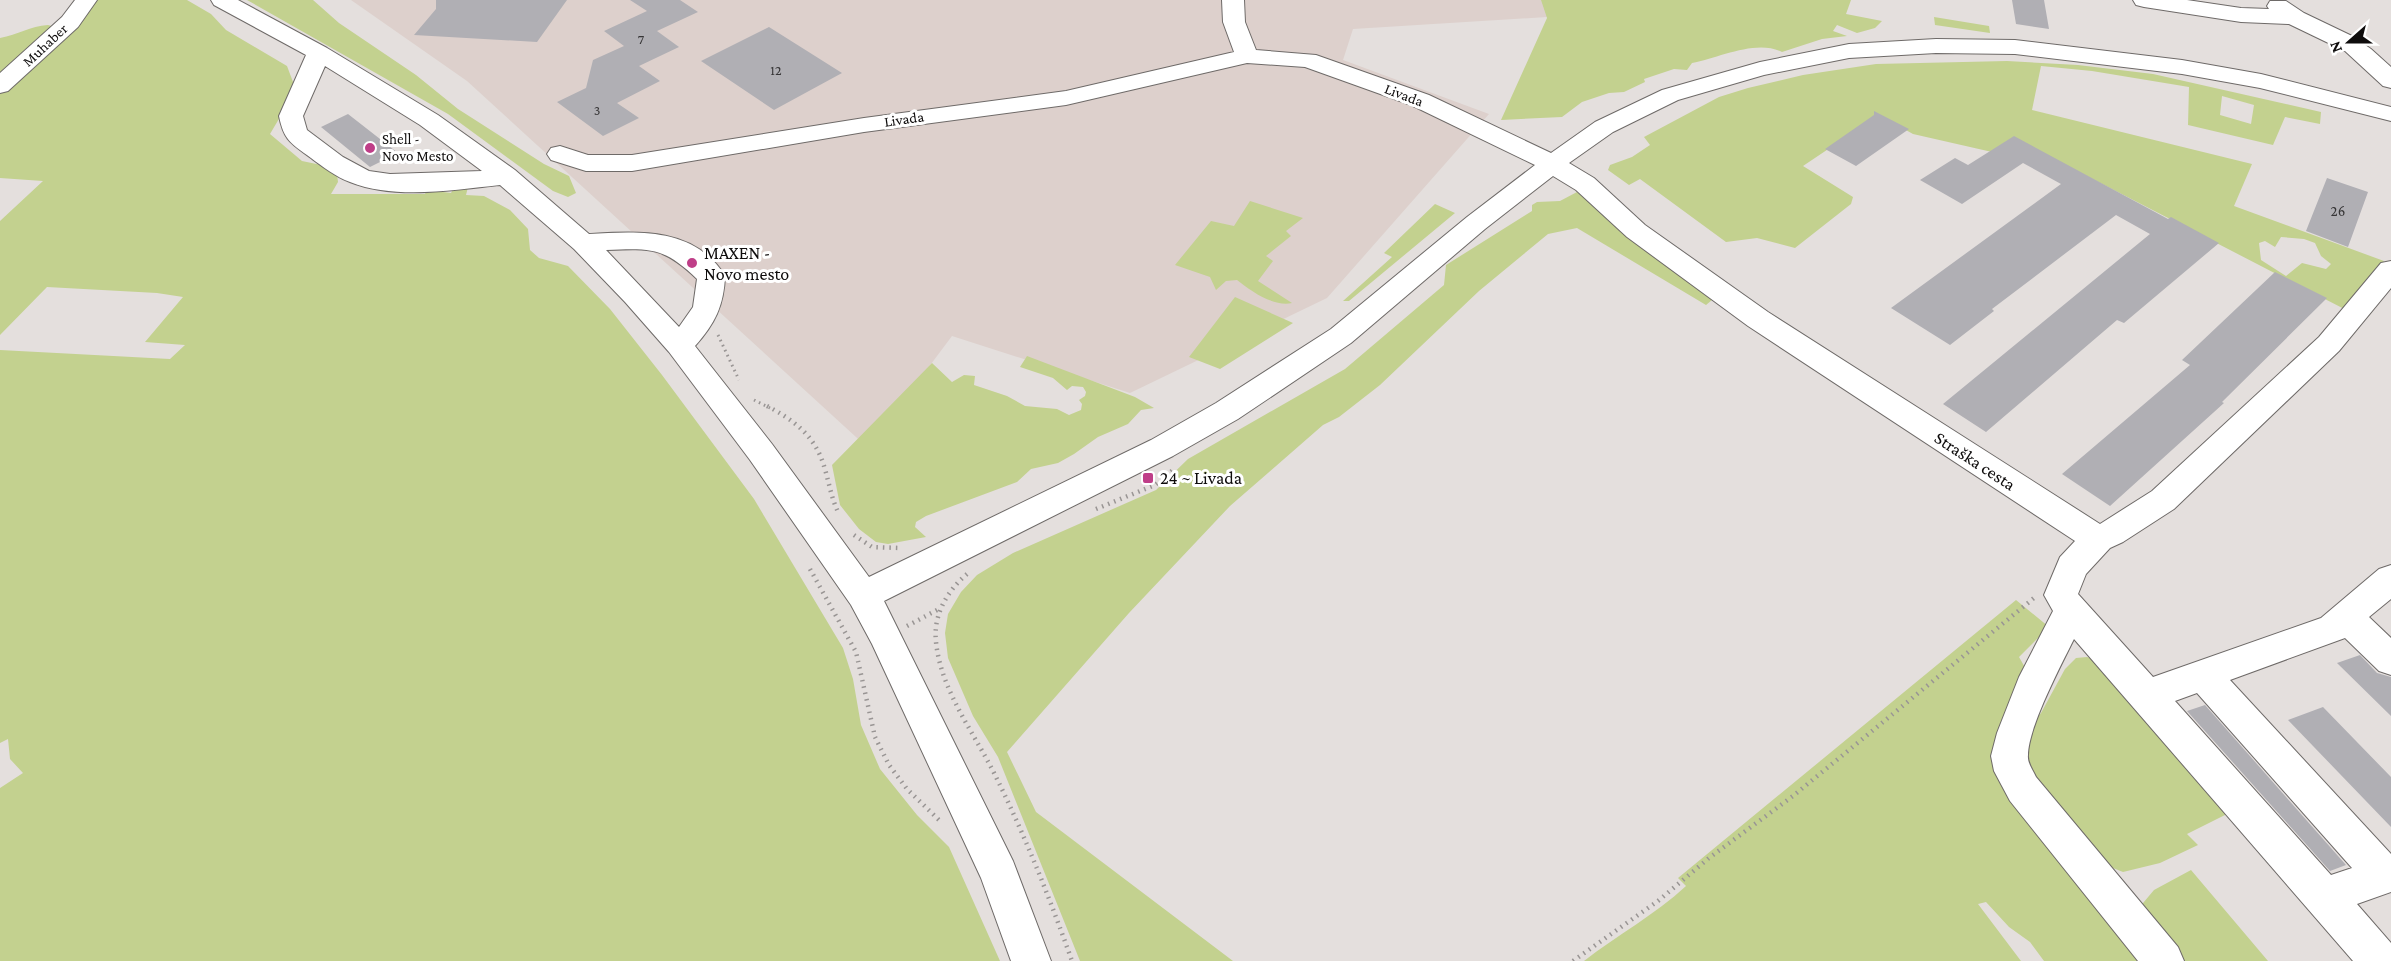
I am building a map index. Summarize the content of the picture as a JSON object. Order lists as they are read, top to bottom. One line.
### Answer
{"streets":{"street":["Muhaber","Livada","Straška cesta"]},"crossings":[["Livada","Straška cesta"]],"places":{"other":["Shell - Novo Mesto","MAXEN - Novo mesto"],"transit":["24 ~ Livada"]},"house_numbers":["7","12","3","26"],"north":"left"}
